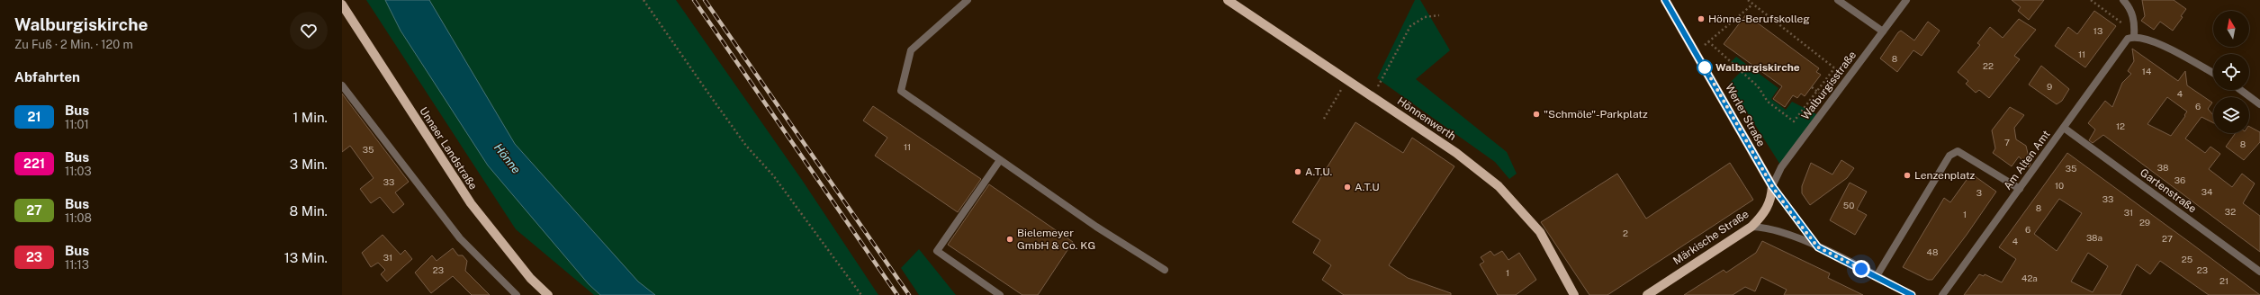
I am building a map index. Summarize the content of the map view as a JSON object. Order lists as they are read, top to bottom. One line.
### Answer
{"streets":{"main road":["Werler Straße","Hönnenwerth","Unnaer Landstraße","Märkische Straße"],"street":["Walburgisstraße","Am Alten Amt","Gartenstraße"]},"crossings":[["Walburgisstraße","Werler Straße"],["Walburgisstraße","Märkische Straße"],["Werler Straße","Märkische Straße"],["Am Alten Amt","Gartenstraße"]],"water":["Hönne"],"places":["Hönne-Berufskolleg","Walburgiskirche","\"Schmöle\"-Parkplatz","A.T.U.","Lenzenplatz","A.T.U","Bielemeyer GmbH & Co. KG"],"lines":["bus line 21"],"house_numbers":["13","11","8","22","14","9","4","6","12","7","8","11","35","38","35","36","33","10","34","3","33","50","8","32","31","1","29","6","2","38a","27","4","48","31","25","23","23","1","42a","21"],"north":"top","page":{"heading":[["Walburgiskirche","Zu Fuß · 2 Min. · 120 m"],"Abfahrten"],"list":[{"mark":"21","name":"Bus","note":"11:01","value":"1 Min."},{"mark":"221","name":"Bus","note":"11:03","value":"3 Min."},{"mark":"27","name":"Bus","note":"11:08","value":"8 Min."},{"mark":"23","name":"Bus","note":"11:13","value":"13 Min."}]}}
